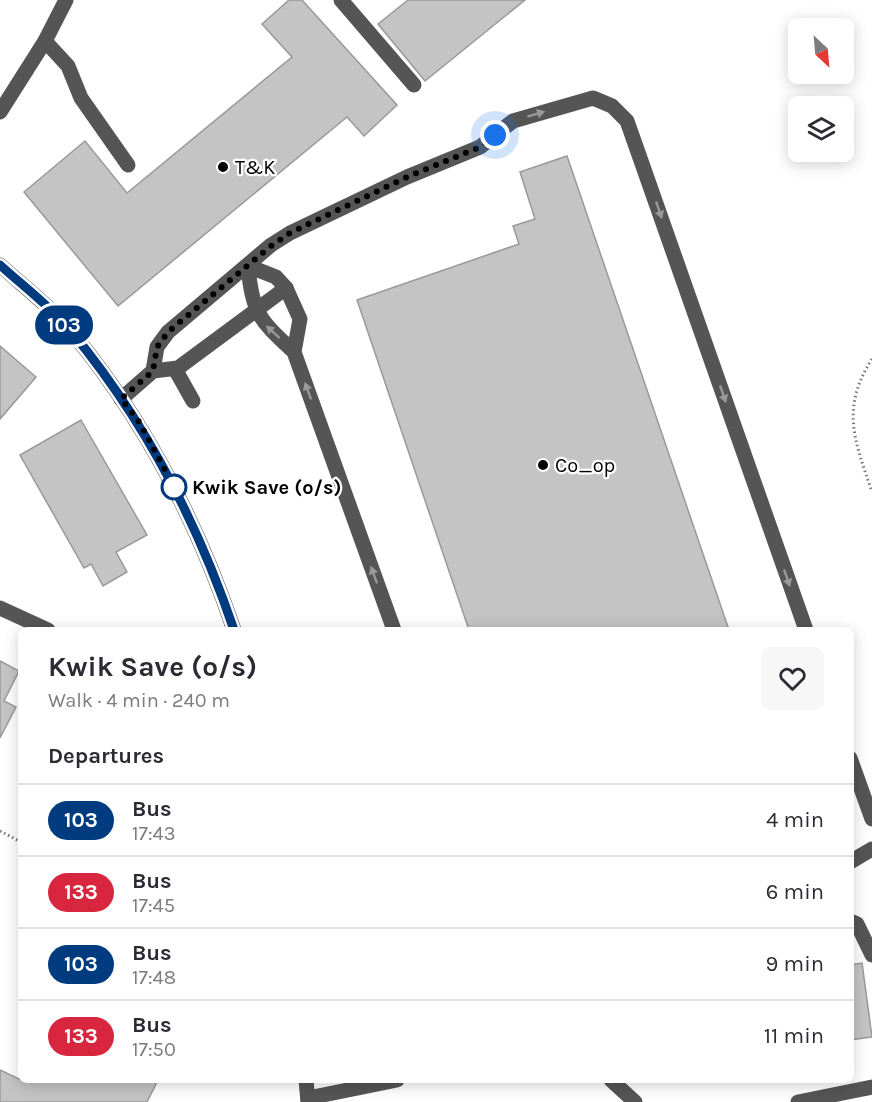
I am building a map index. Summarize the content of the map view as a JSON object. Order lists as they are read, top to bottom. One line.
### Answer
{"places":["T&K","Co_op","Kwik Save (o/s)"],"lines":["bus line 103"],"north":"bottom right","page":{"on_map":"103","heading":[["Kwik Save (o/s)","Walk · 4 min · 240 m"],"Departures"],"list":[{"mark":"103","name":"Bus","note":"17:43","value":"4 min"},{"mark":"133","name":"Bus","note":"17:45","value":"6 min"},{"mark":"103","name":"Bus","note":"17:48","value":"9 min"},{"mark":"133","name":"Bus","note":"17:50","value":"11 min"}]}}
